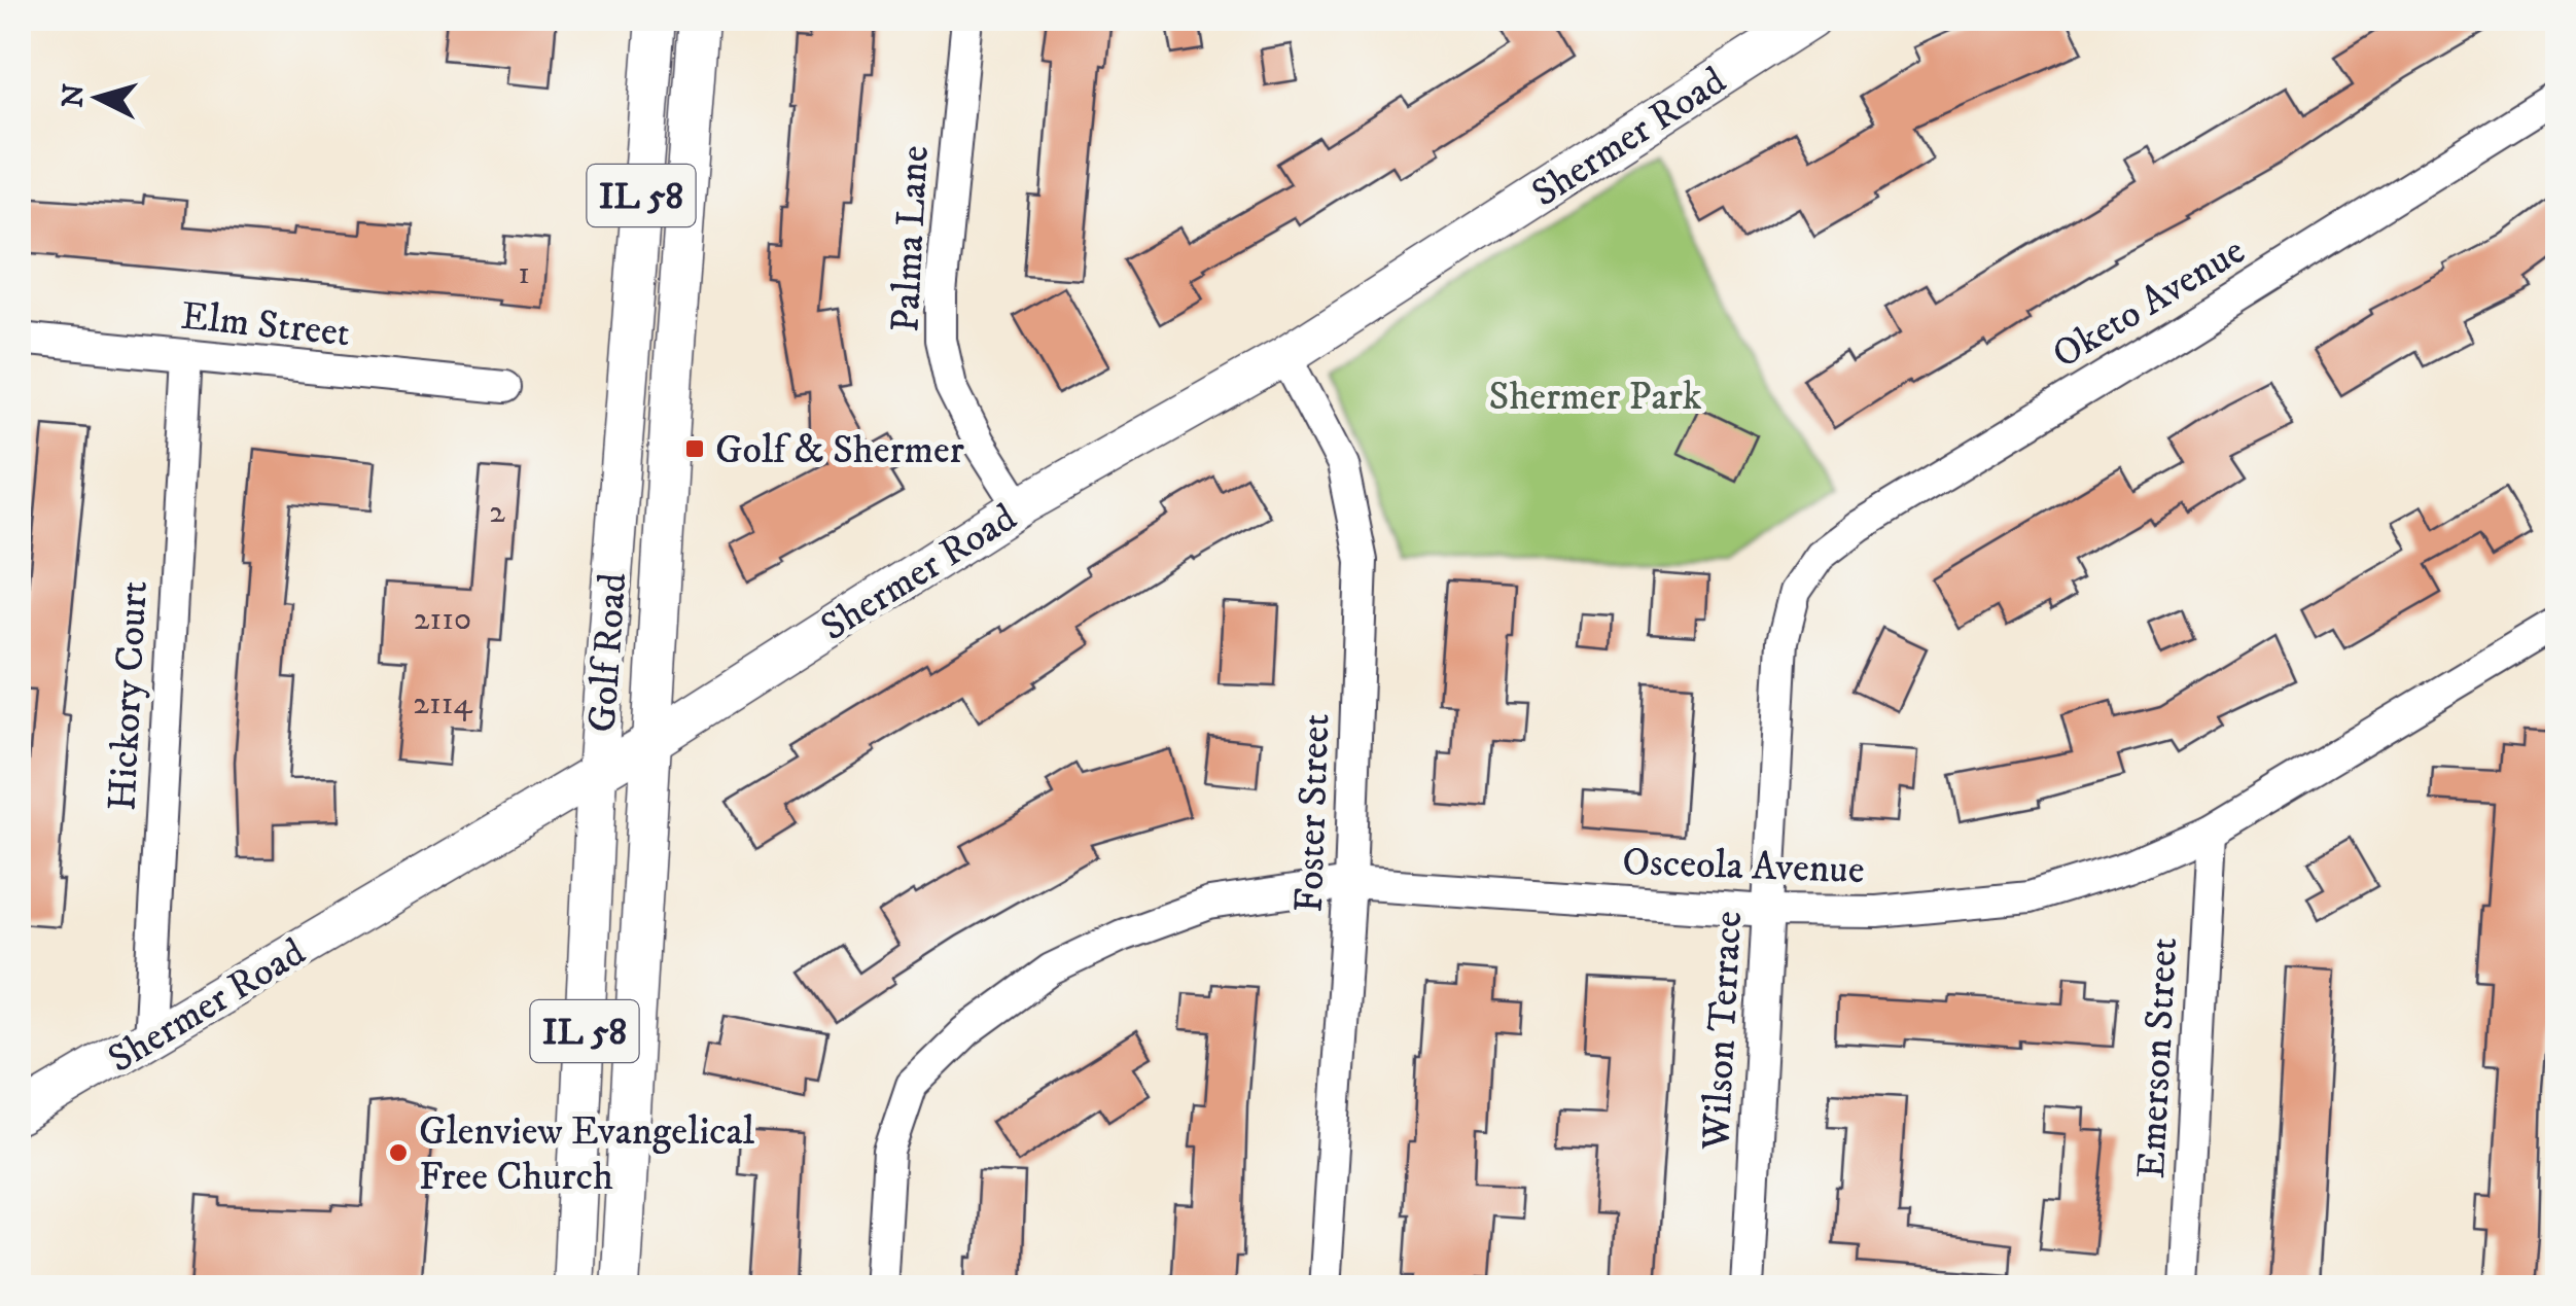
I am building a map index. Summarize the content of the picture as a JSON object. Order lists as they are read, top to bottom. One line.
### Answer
{"streets":{"main road":["Shermer Road","IL 58","Golf Road"],"street":["Palma Lane","Oketo Avenue","Elm Street","Hickory Court","Foster Street","Osceola Avenue","Wilson Terrace","Emerson Street"]},"crossings":[["Shermer Road","Palma Lane"],["Shermer Road","Golf Road"],["Shermer Road","Hickory Court"],["Shermer Road","Foster Street"],["Oketo Avenue","Wilson Terrace"],["Elm Street","Hickory Court"],["Foster Street","Osceola Avenue"],["Osceola Avenue","Wilson Terrace"],["Osceola Avenue","Emerson Street"]],"parks":["Shermer Park"],"places":{"transit":["Golf & Shermer"],"other":["Glenview Evangelical Free Church"]},"house_numbers":["1","2","2110","2114"],"north":"left"}
